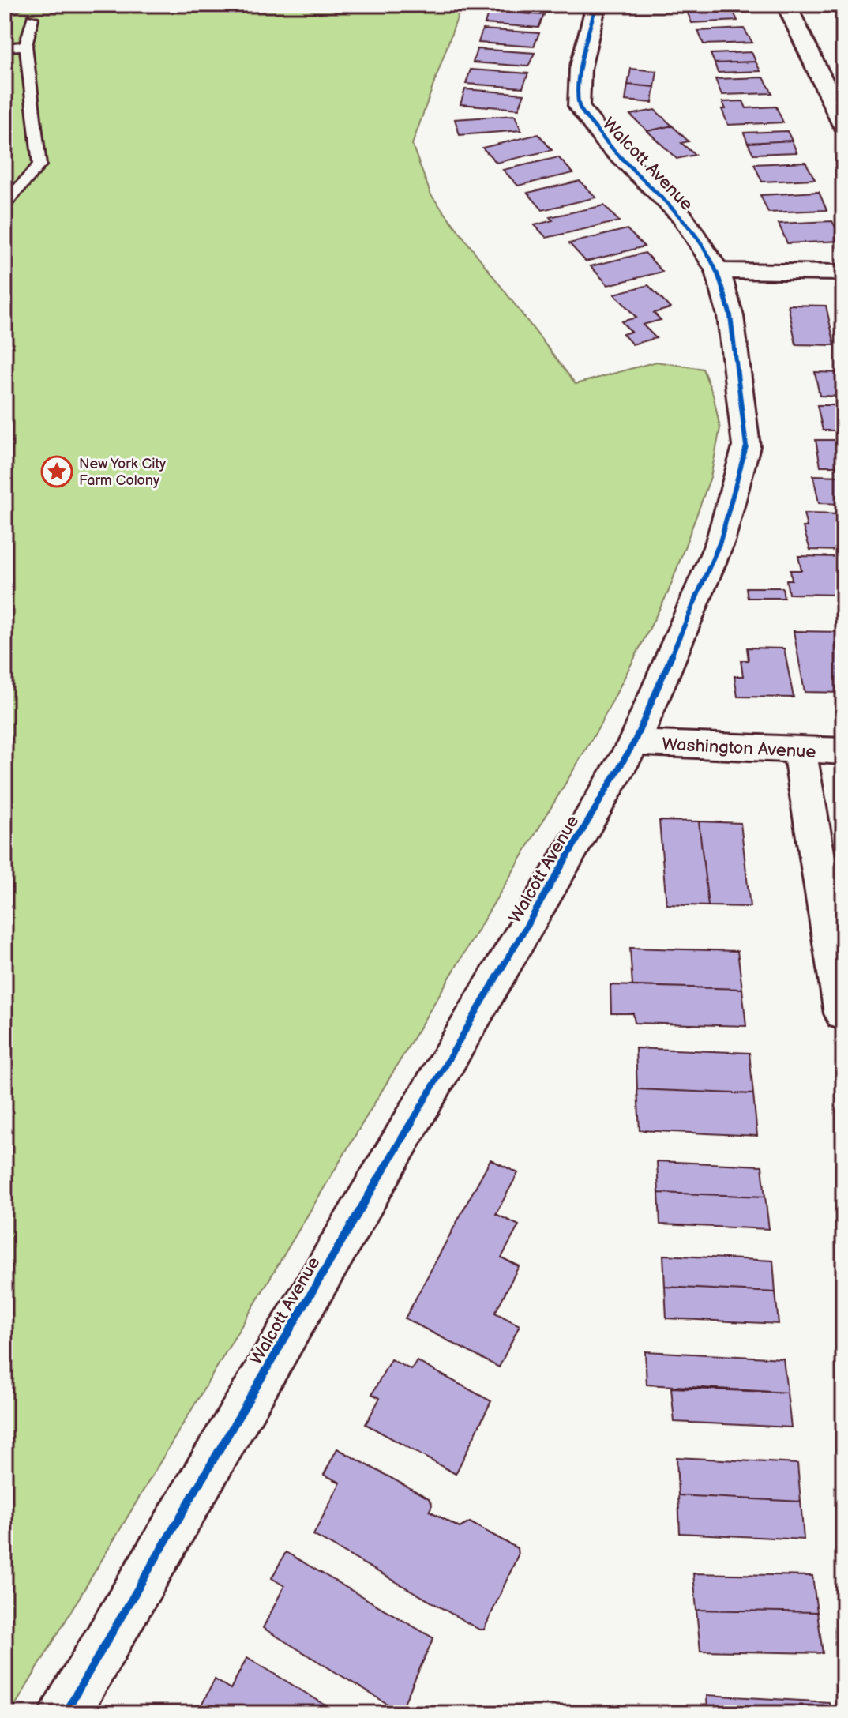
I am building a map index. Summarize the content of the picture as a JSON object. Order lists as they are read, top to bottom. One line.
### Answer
{"streets":{"street":["Walcott Avenue","Washington Avenue"]},"crossings":[["Walcott Avenue","Washington Avenue"]],"places":{"place":["New York City Farm Colony"]}}
